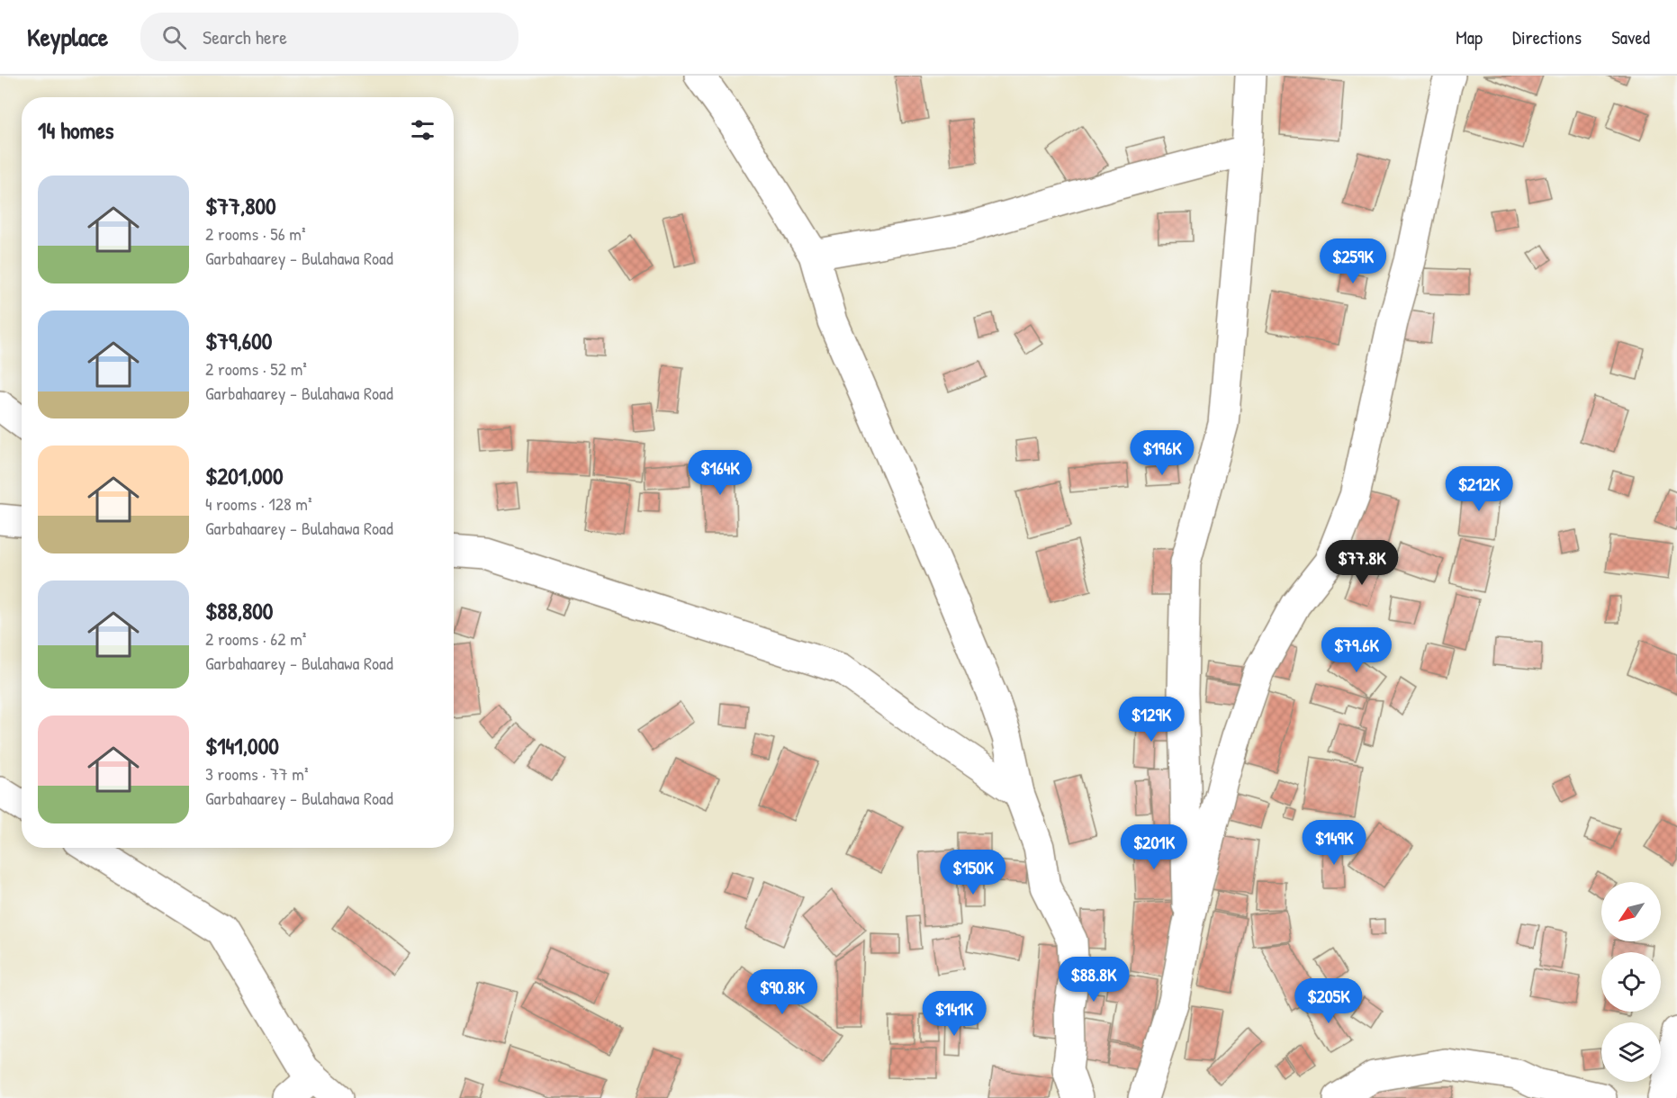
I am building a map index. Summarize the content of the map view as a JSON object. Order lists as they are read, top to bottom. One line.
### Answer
{"north":"bottom left","page":{"header":"Keyplace","search":"Search here","nav":["Map","Directions","Saved"],"heading":"14 homes","list":[{"name":"$77,800","note":"2 rooms · 56 m² · Garbahaarey - Bulahawa Road"},{"name":"$79,600","note":"2 rooms · 52 m² · Garbahaarey - Bulahawa Road"},{"name":"$201,000","note":"4 rooms · 128 m² · Garbahaarey - Bulahawa Road"},{"name":"$88,800","note":"2 rooms · 62 m² · Garbahaarey - Bulahawa Road"},{"name":"$141,000","note":"3 rooms · 77 m² · Garbahaarey - Bulahawa Road"}],"price":["$259K","$196K","$164K","$212K","$77.8K","$79.6K","$129K","$149K","$201K","$150K","$88.8K","$90.8K","$205K","$141K"]}}
